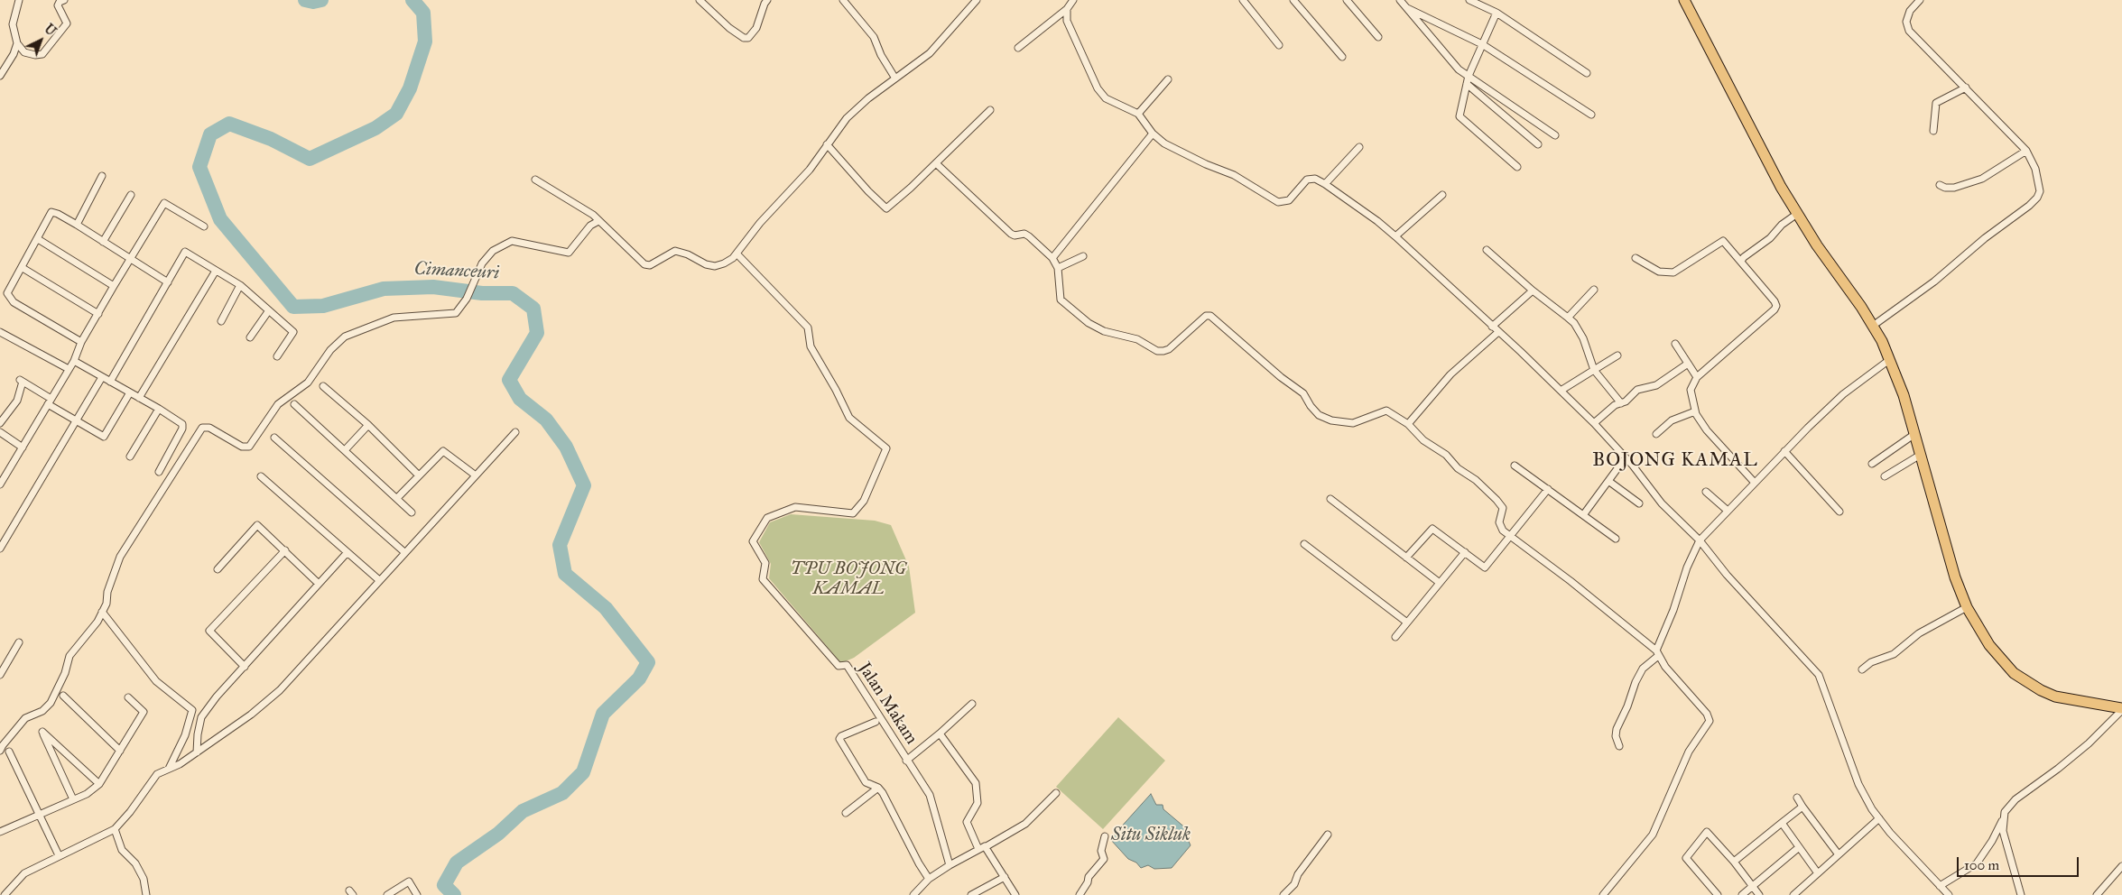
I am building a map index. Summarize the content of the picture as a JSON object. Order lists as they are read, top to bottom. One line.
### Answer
{"streets":{"street":["Jalan Makam"]},"districts":["BOJONG KAMAL"],"water":["Cimanceuri","Situ Sikluk"],"parks":["TPU BOJONG KAMAL"],"scale_bar":"100 m","north":"top right"}
